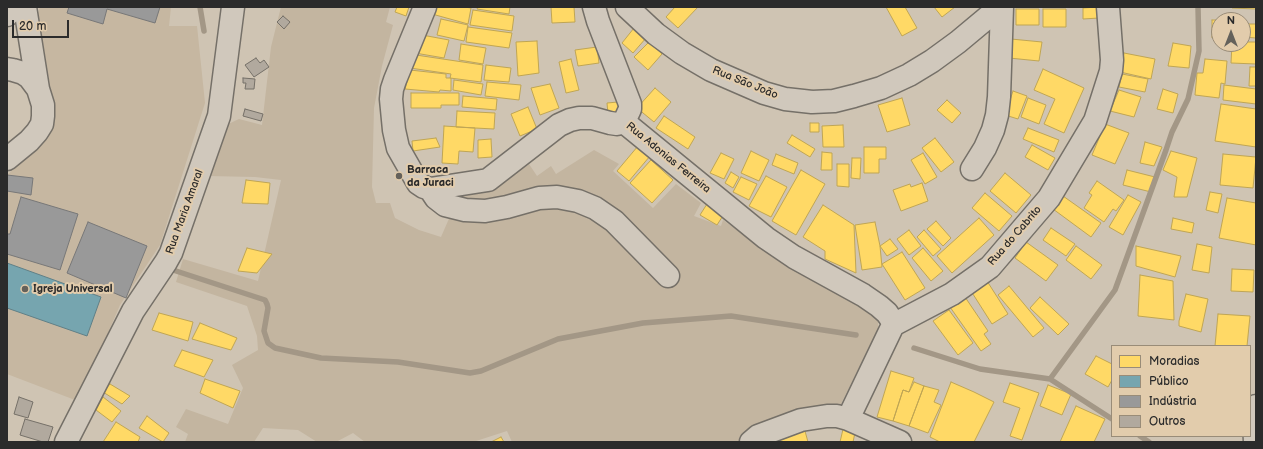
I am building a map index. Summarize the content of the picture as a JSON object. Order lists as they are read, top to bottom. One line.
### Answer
{"streets":{"street":["Rua São João","Rua Adonias Ferreira","Rua Maria Amaral","Rua do Cabrito"]},"crossings":[["Rua Adonias Ferreira","Rua do Cabrito"]],"places":["Barraca da Juraci","Igreja Universal"],"legend":["Moradias","Público","Indústria","Outros"],"scale_bar":"20 m","north":"top"}
